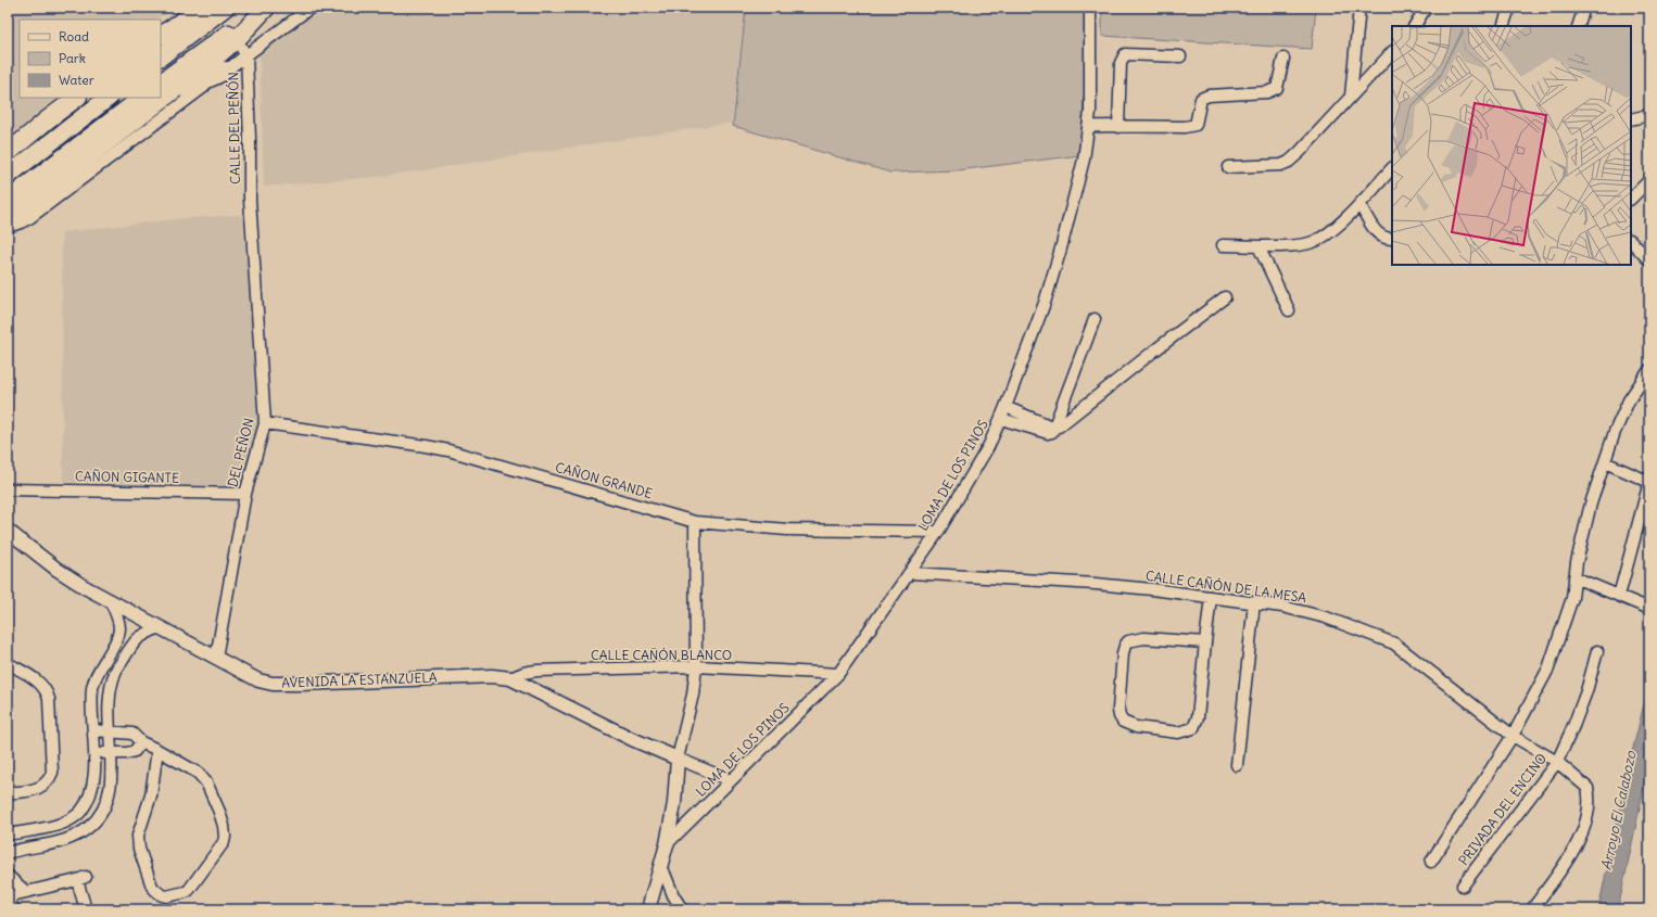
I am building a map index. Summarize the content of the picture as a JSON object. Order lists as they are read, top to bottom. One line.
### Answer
{"streets":{"street":["CALLE DEL PEÑÓN","DEL PEÑON","LOMA DE LOS PINOS","CAÑON GIGANTE","CAÑON GRANDE","CALLE CAÑÓN DE LA MESA","CALLE CAÑÓN BLANCO","AVENIDA LA ESTANZUELA","PRIVADA DEL ENCINO"]},"crossings":[["CALLE DEL PEÑÓN","DEL PEÑON"],["DEL PEÑON","CAÑON GIGANTE"],["DEL PEÑON","CAÑON GRANDE"],["DEL PEÑON","AVENIDA LA ESTANZUELA"],["LOMA DE LOS PINOS","CAÑON GRANDE"],["LOMA DE LOS PINOS","CALLE CAÑÓN DE LA MESA"],["LOMA DE LOS PINOS","CALLE CAÑÓN BLANCO"],["LOMA DE LOS PINOS","AVENIDA LA ESTANZUELA"],["CALLE CAÑÓN DE LA MESA","PRIVADA DEL ENCINO"],["CALLE CAÑÓN BLANCO","AVENIDA LA ESTANZUELA"]],"water":["Arroyo El Calabozo"],"legend":["Road","Park","Water"]}
